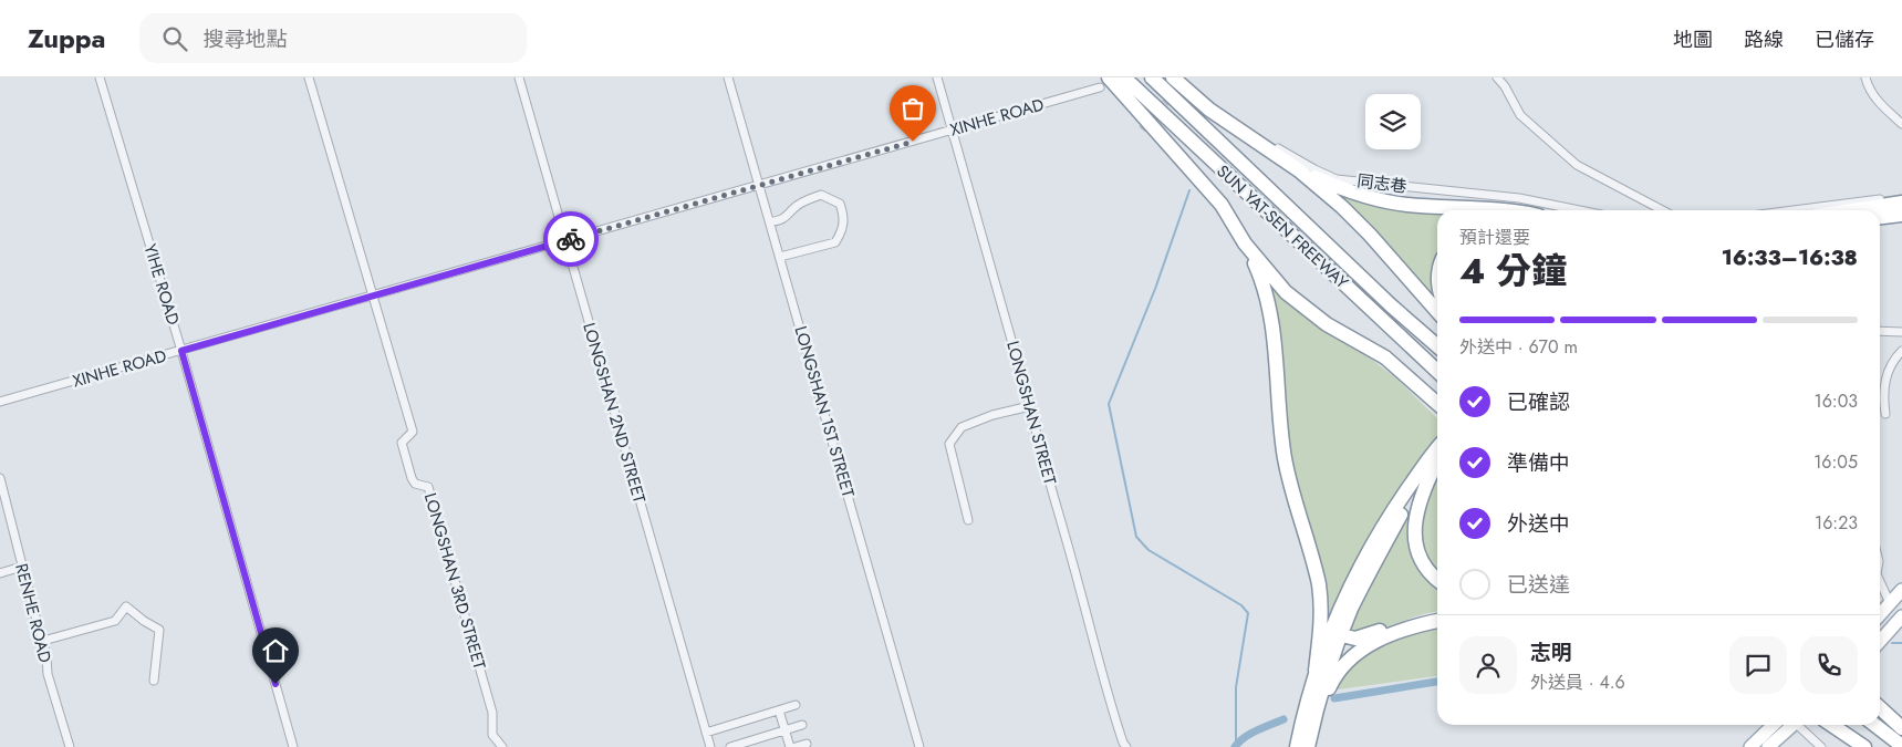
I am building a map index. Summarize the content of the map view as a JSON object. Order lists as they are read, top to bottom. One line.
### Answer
{"streets":{"highway":["SUN YAT-SEN FREEWAY"],"street":["XINHE ROAD","同志巷","YIHE ROAD","LONGSHAN 1ST STREET","LONGSHAN 2ND STREET","LONGSHAN STREET","LONGSHAN 3RD STREET","RENHE ROAD"]},"crossings":[["XINHE ROAD","YIHE ROAD"],["XINHE ROAD","LONGSHAN 1ST STREET"],["XINHE ROAD","LONGSHAN 2ND STREET"],["XINHE ROAD","LONGSHAN STREET"],["XINHE ROAD","LONGSHAN 3RD STREET"]],"page":{"header":"Zuppa","search":"搜尋地點","nav":["地圖","路線","已儲存"],"heading":["4 分鐘","預計還要","16:33–16:38"],"panel":["志明","外送員 · 4.6"],"bar":"外送中 · 670 m","list":[["已確認","16:03"],["準備中","16:05"],["外送中","16:23"],"已送達"]}}
